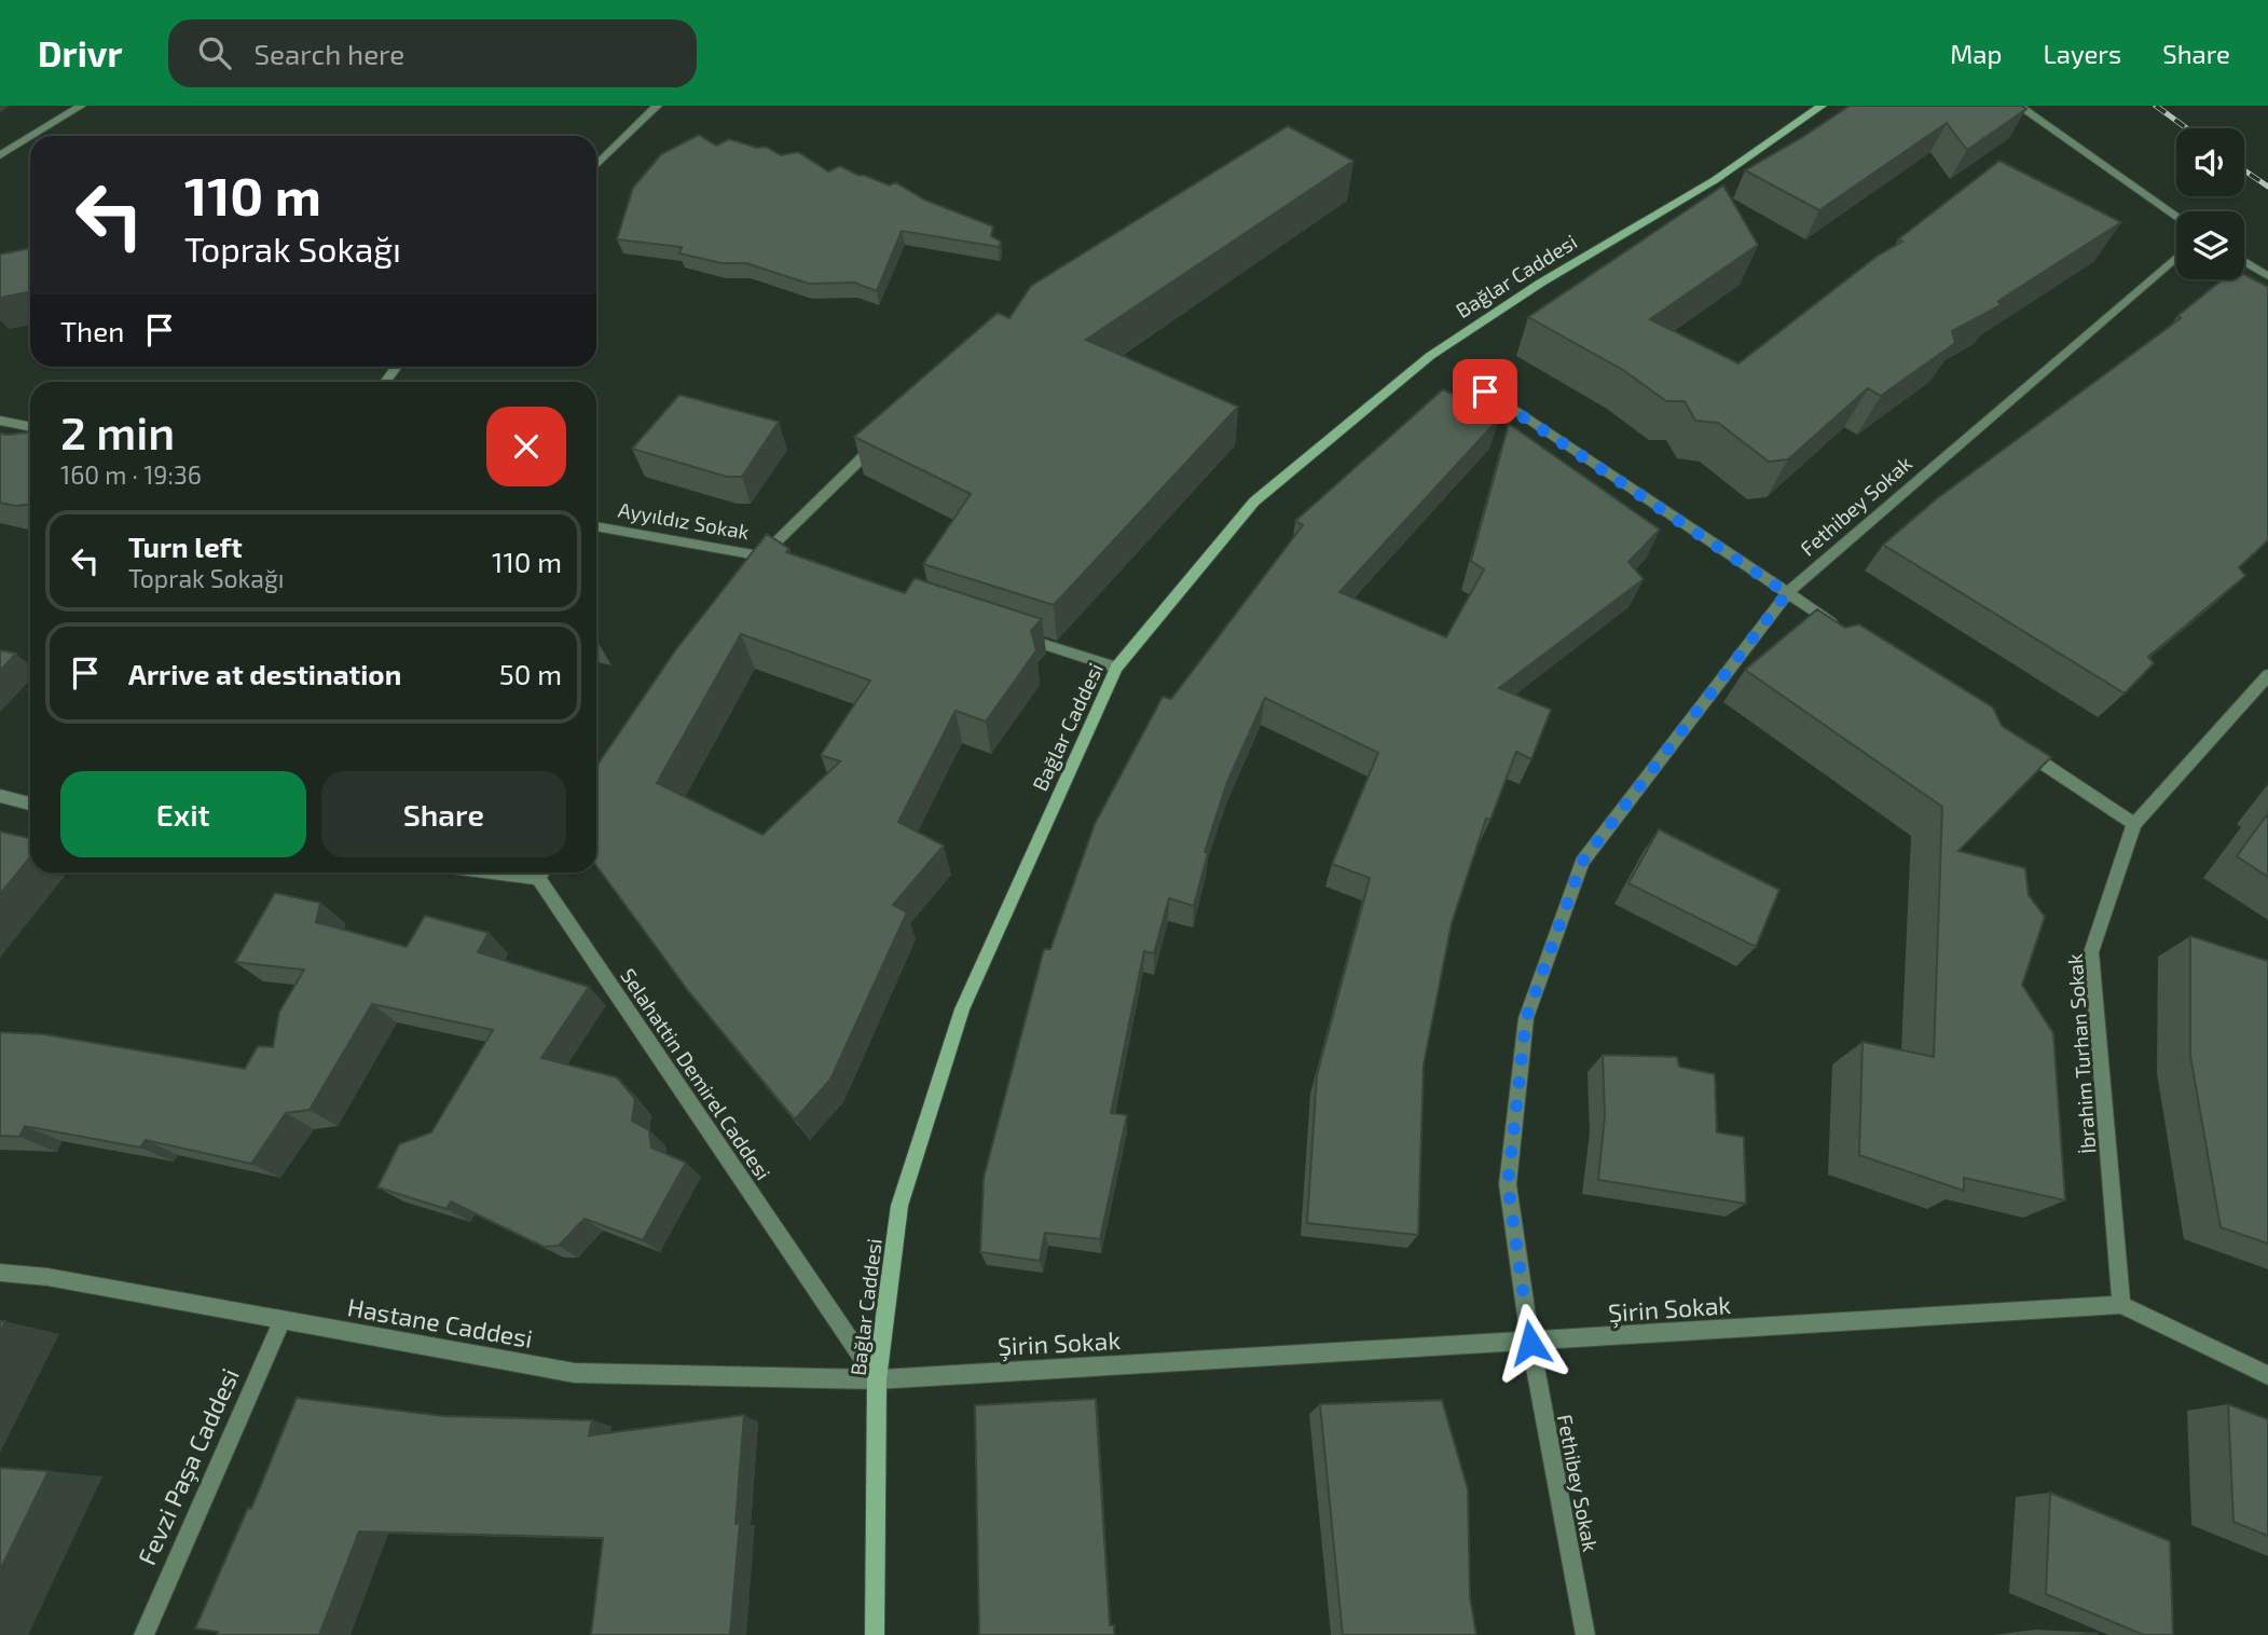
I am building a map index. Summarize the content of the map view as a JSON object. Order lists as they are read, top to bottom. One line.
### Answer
{"streets":{"main road":["Bağlar Caddesi"],"street":["Fethibey Sokak","Ayyıldız Sokak","İbrahim Turhan Sokak","Selahattin Demirel Caddesi","Şirin Sokak","Hastane Caddesi","Fevzi Paşa Caddesi"]},"crossings":[["Bağlar Caddesi","Selahattin Demirel Caddesi"],["Bağlar Caddesi","Şirin Sokak"],["Bağlar Caddesi","Hastane Caddesi"],["Fethibey Sokak","Şirin Sokak"],["İbrahim Turhan Sokak","Şirin Sokak"],["Selahattin Demirel Caddesi","Şirin Sokak"],["Selahattin Demirel Caddesi","Hastane Caddesi"],["Şirin Sokak","Hastane Caddesi"],["Hastane Caddesi","Fevzi Paşa Caddesi"]],"page":{"header":"Drivr","search":"Search here","nav":["Map","Layers","Share"],"turn":["110 m","Toprak Sokağı"],"then":"Then","heading":["2 min","160 m · 19:36"],"list":[{"name":"Turn left","note":"Toprak Sokağı","value":"110 m"},{"name":"Arrive at destination","value":"50 m"}],"buttons":["Exit","Share"]}}
